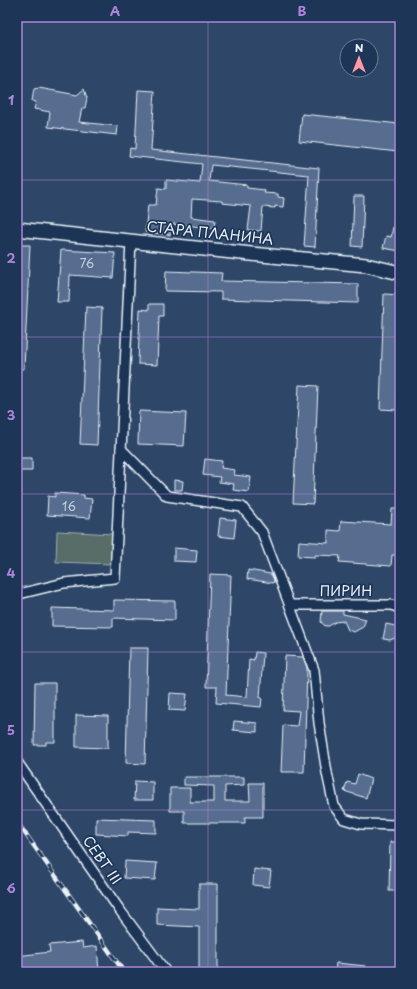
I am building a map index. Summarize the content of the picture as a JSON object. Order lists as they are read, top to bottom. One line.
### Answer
{"streets":{"street":["СТАРА ПЛАНИНА","ПИРИН","СЕВТ III"]},"house_numbers":["76","16"],"north":"top","grid":{"columns":["A","B"],"rows":["1","2","3","4","5","6"]}}
